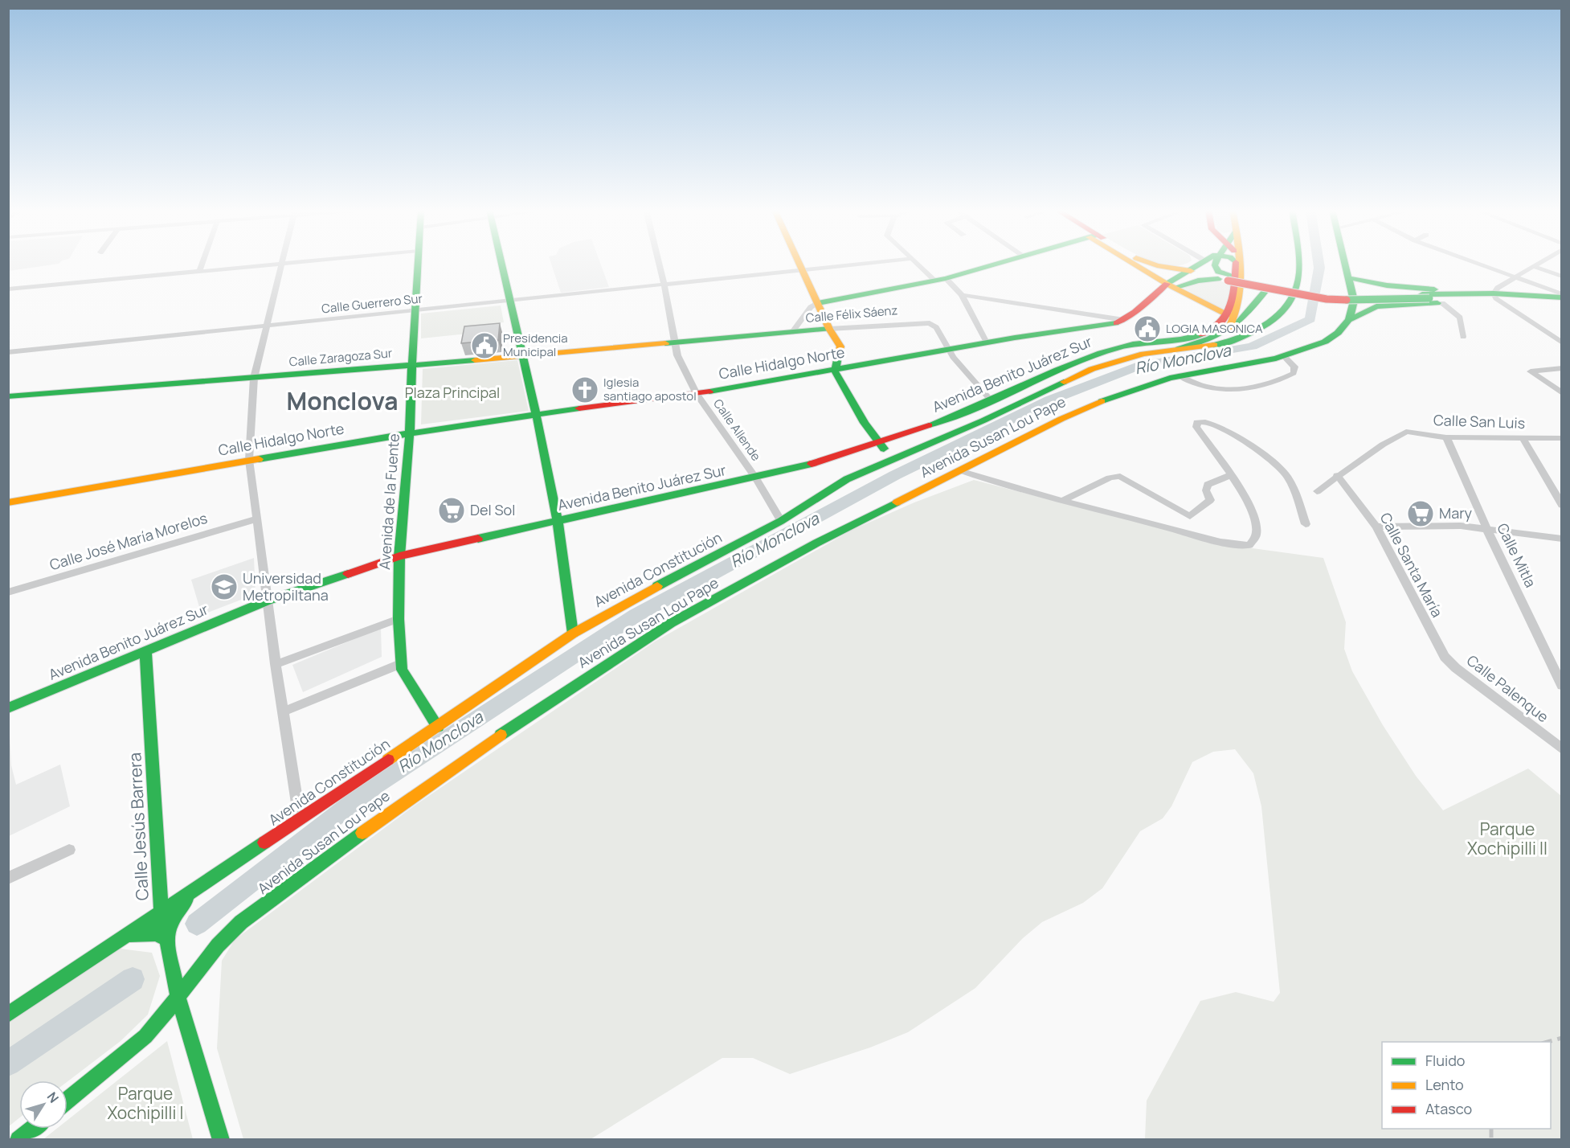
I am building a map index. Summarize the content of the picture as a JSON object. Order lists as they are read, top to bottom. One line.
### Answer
{"streets":{"street":["Calle Guerrero Sur","Calle Félix Sáenz","Calle Zaragoza Sur","Calle Hidalgo Norte","Avenida Benito Juárez Sur","Calle San Luis","Calle Allende","Avenida Susan Lou Pape","Avenida de la Fuente","Calle José María Morelos","Calle Mitla","Calle Santa María","Avenida Constitución","Calle Palenque","Calle Jesús Barrera"]},"crossings":[["Calle Guerrero Sur","Calle Allende"],["Calle Guerrero Sur","Avenida de la Fuente"],["Calle Félix Sáenz","Calle Zaragoza Sur"],["Calle Félix Sáenz","Calle Hidalgo Norte"],["Calle Félix Sáenz","Avenida Benito Juárez Sur"],["Calle Félix Sáenz","Calle Allende"],["Calle Zaragoza Sur","Calle Allende"],["Calle Zaragoza Sur","Avenida de la Fuente"],["Calle Hidalgo Norte","Calle Allende"],["Calle Hidalgo Norte","Avenida de la Fuente"],["Avenida Benito Juárez Sur","Calle Allende"],["Avenida Benito Juárez Sur","Avenida de la Fuente"],["Avenida Benito Juárez Sur","Calle Jesús Barrera"],["Calle San Luis","Calle Mitla"],["Calle San Luis","Calle Santa María"],["Calle Allende","Avenida Constitución"],["Avenida Susan Lou Pape","Calle Jesús Barrera"],["Avenida de la Fuente","Avenida Constitución"],["Calle Santa María","Calle Palenque"],["Avenida Constitución","Calle Jesús Barrera"]],"districts":["Monclova"],"water":["Río Monclova"],"parks":["Plaza Principal","Parque Xochipilli II","Parque Xochipilli I"],"places":{"public building":["LOGIA MASONICA","Presidencia Municipal"],"church":["Iglesia santiago apostol"],"supermarket":["Del Sol","Mary"],"school or university":["Universidad Metropiltana"]},"legend":["Fluido","Lento","Atasco"],"north":"top right"}
